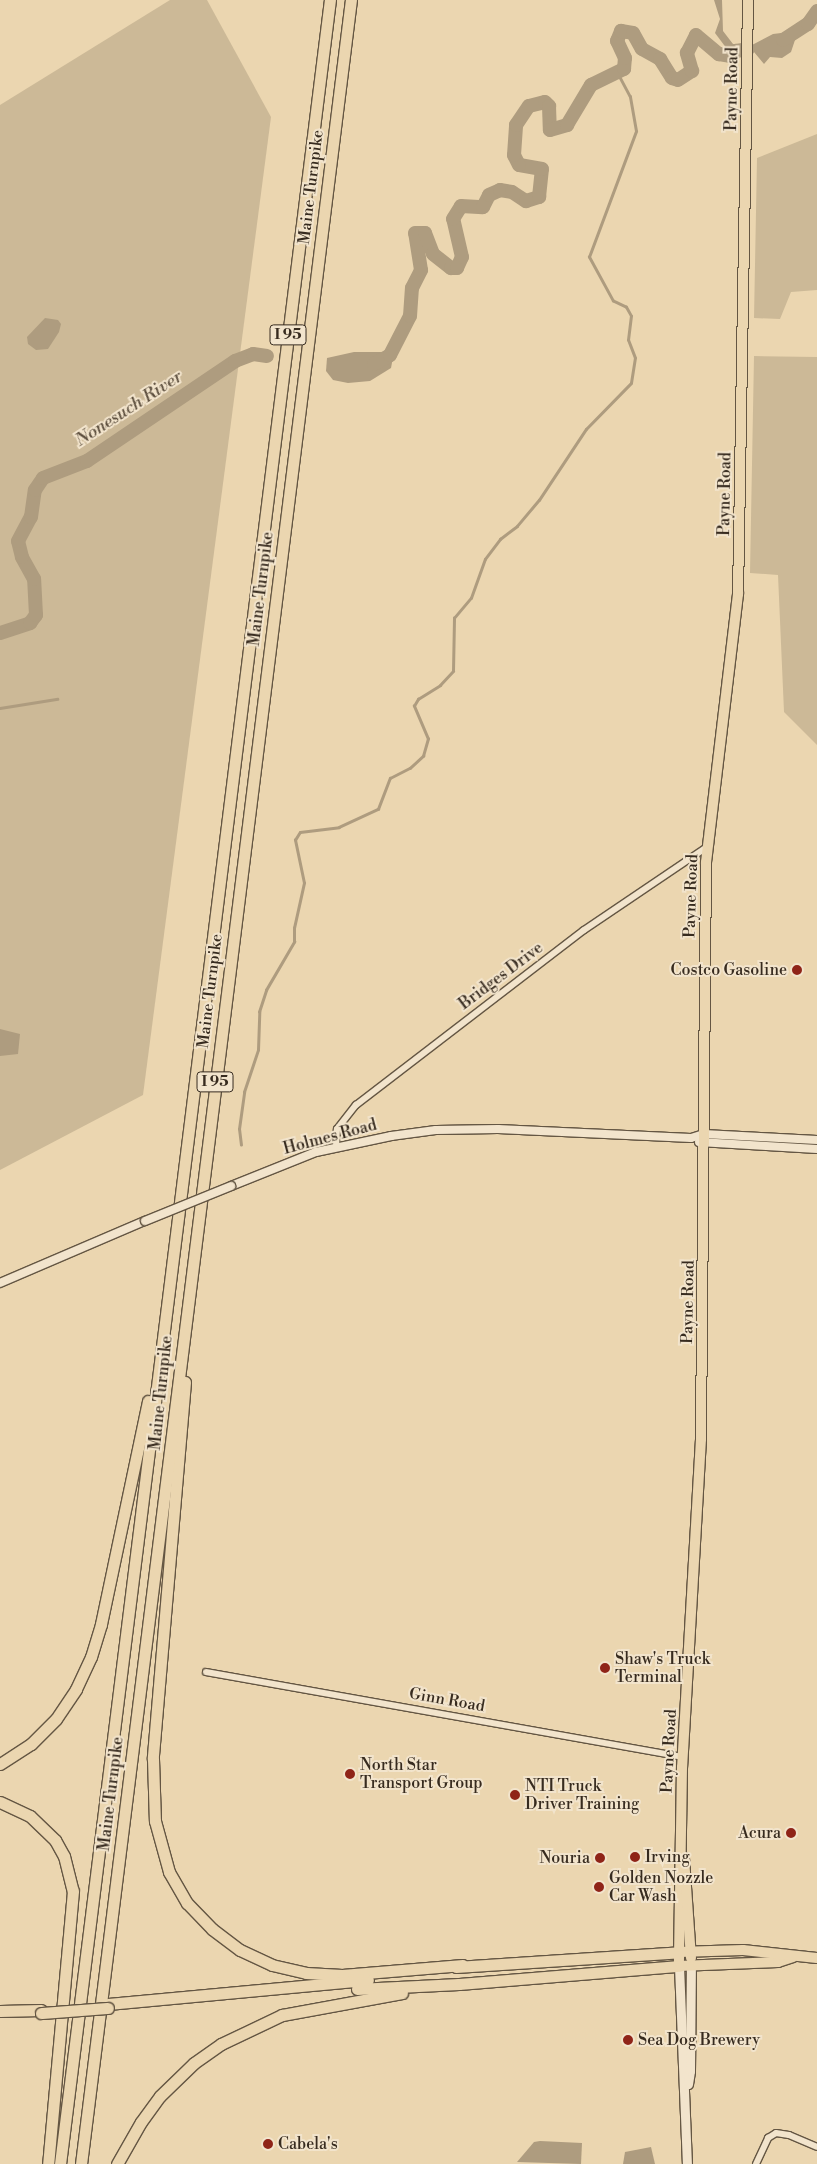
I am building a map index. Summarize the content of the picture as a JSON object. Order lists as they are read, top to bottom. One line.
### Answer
{"streets":{"highway":["Maine Turnpike","I 95"],"main road":["Payne Road"],"street":["Bridges Drive","Holmes Road","Ginn Road"]},"crossings":[["Payne Road","Bridges Drive"],["Payne Road","Holmes Road"],["Payne Road","Ginn Road"],["Bridges Drive","Holmes Road"]],"water":["Nonesuch River"],"places":["Costco Gasoline","Shaw's Truck Terminal","North Star Transport Group","NTI Truck Driver Training","Acura","Irving","Nouria","Golden Nozzle Car Wash","Sea Dog Brewery","Cabela's"]}
